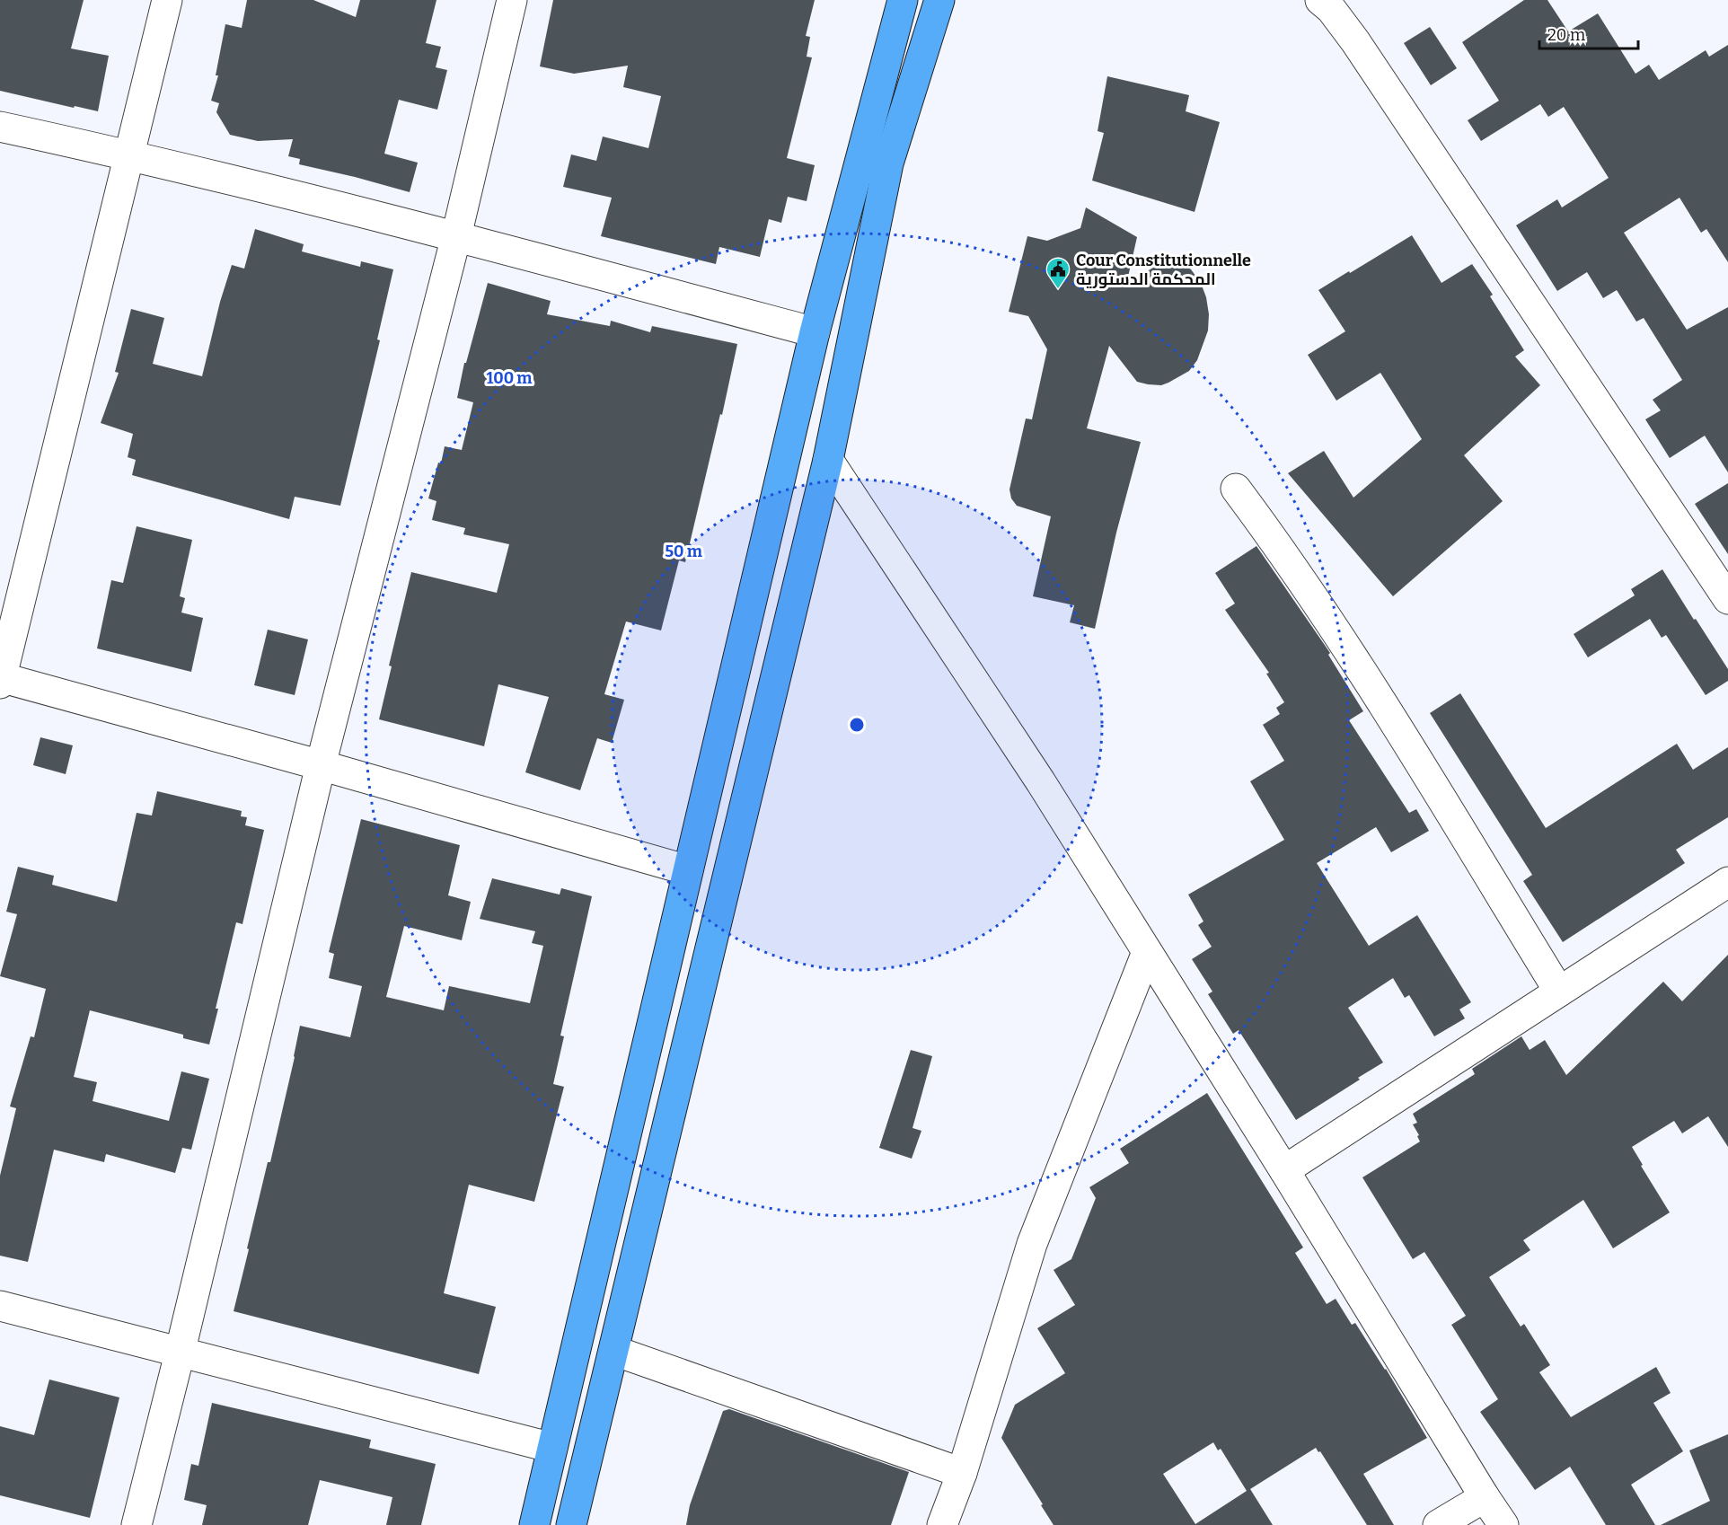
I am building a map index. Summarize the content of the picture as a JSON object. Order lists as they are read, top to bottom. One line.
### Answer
{"places":{"public building":["Cour Constitutionnelle المحكمة الدستورية"]},"scale_bar":"20 m","rings":["100 m","50 m"]}
